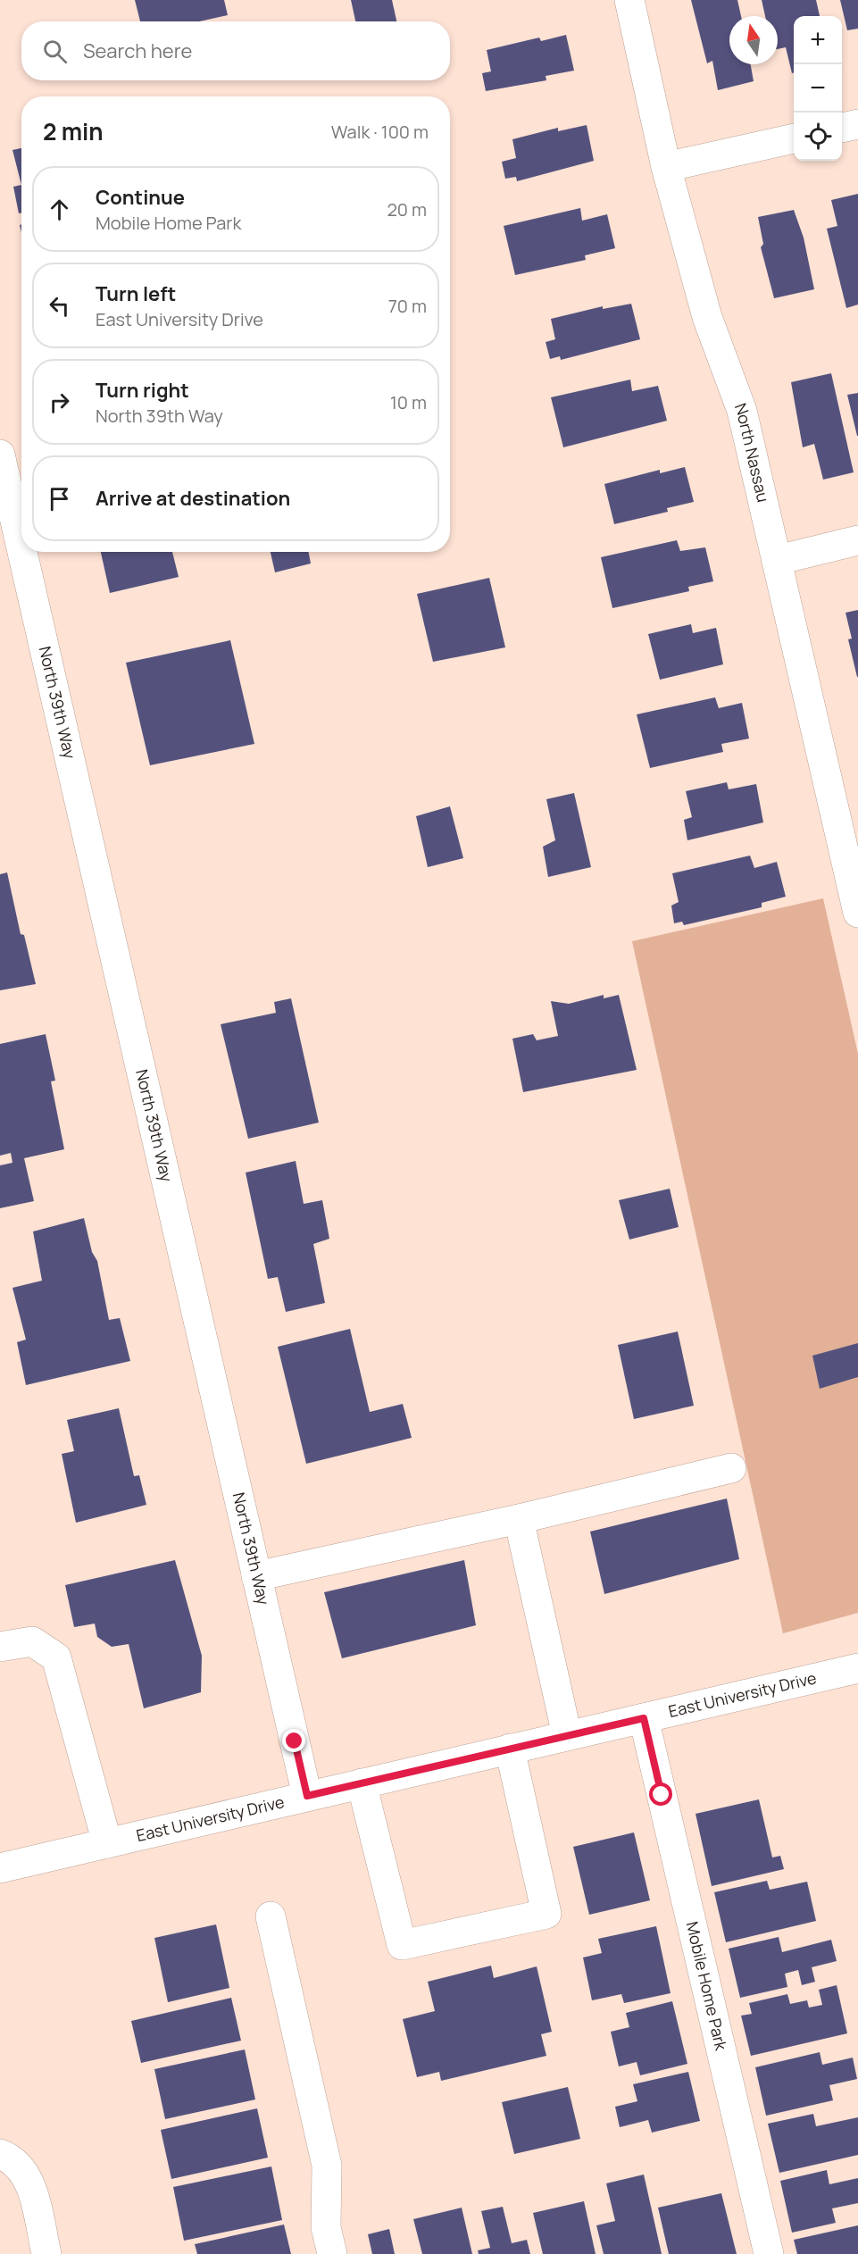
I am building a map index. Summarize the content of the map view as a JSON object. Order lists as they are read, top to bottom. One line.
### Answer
{"streets":{"street":["North Nassau","North 39th Way","East University Drive","Mobile Home Park"]},"crossings":[["North 39th Way","East University Drive"],["East University Drive","Mobile Home Park"]],"north":"top","page":{"map_buttons":["+","−"],"search":"Search here","heading":["2 min","Walk · 100 m"],"list":[["Continue","Mobile Home Park","20 m"],["Turn left","East University Drive","70 m"],["Turn right","North 39th Way","10 m"],"Arrive at destination"]}}
